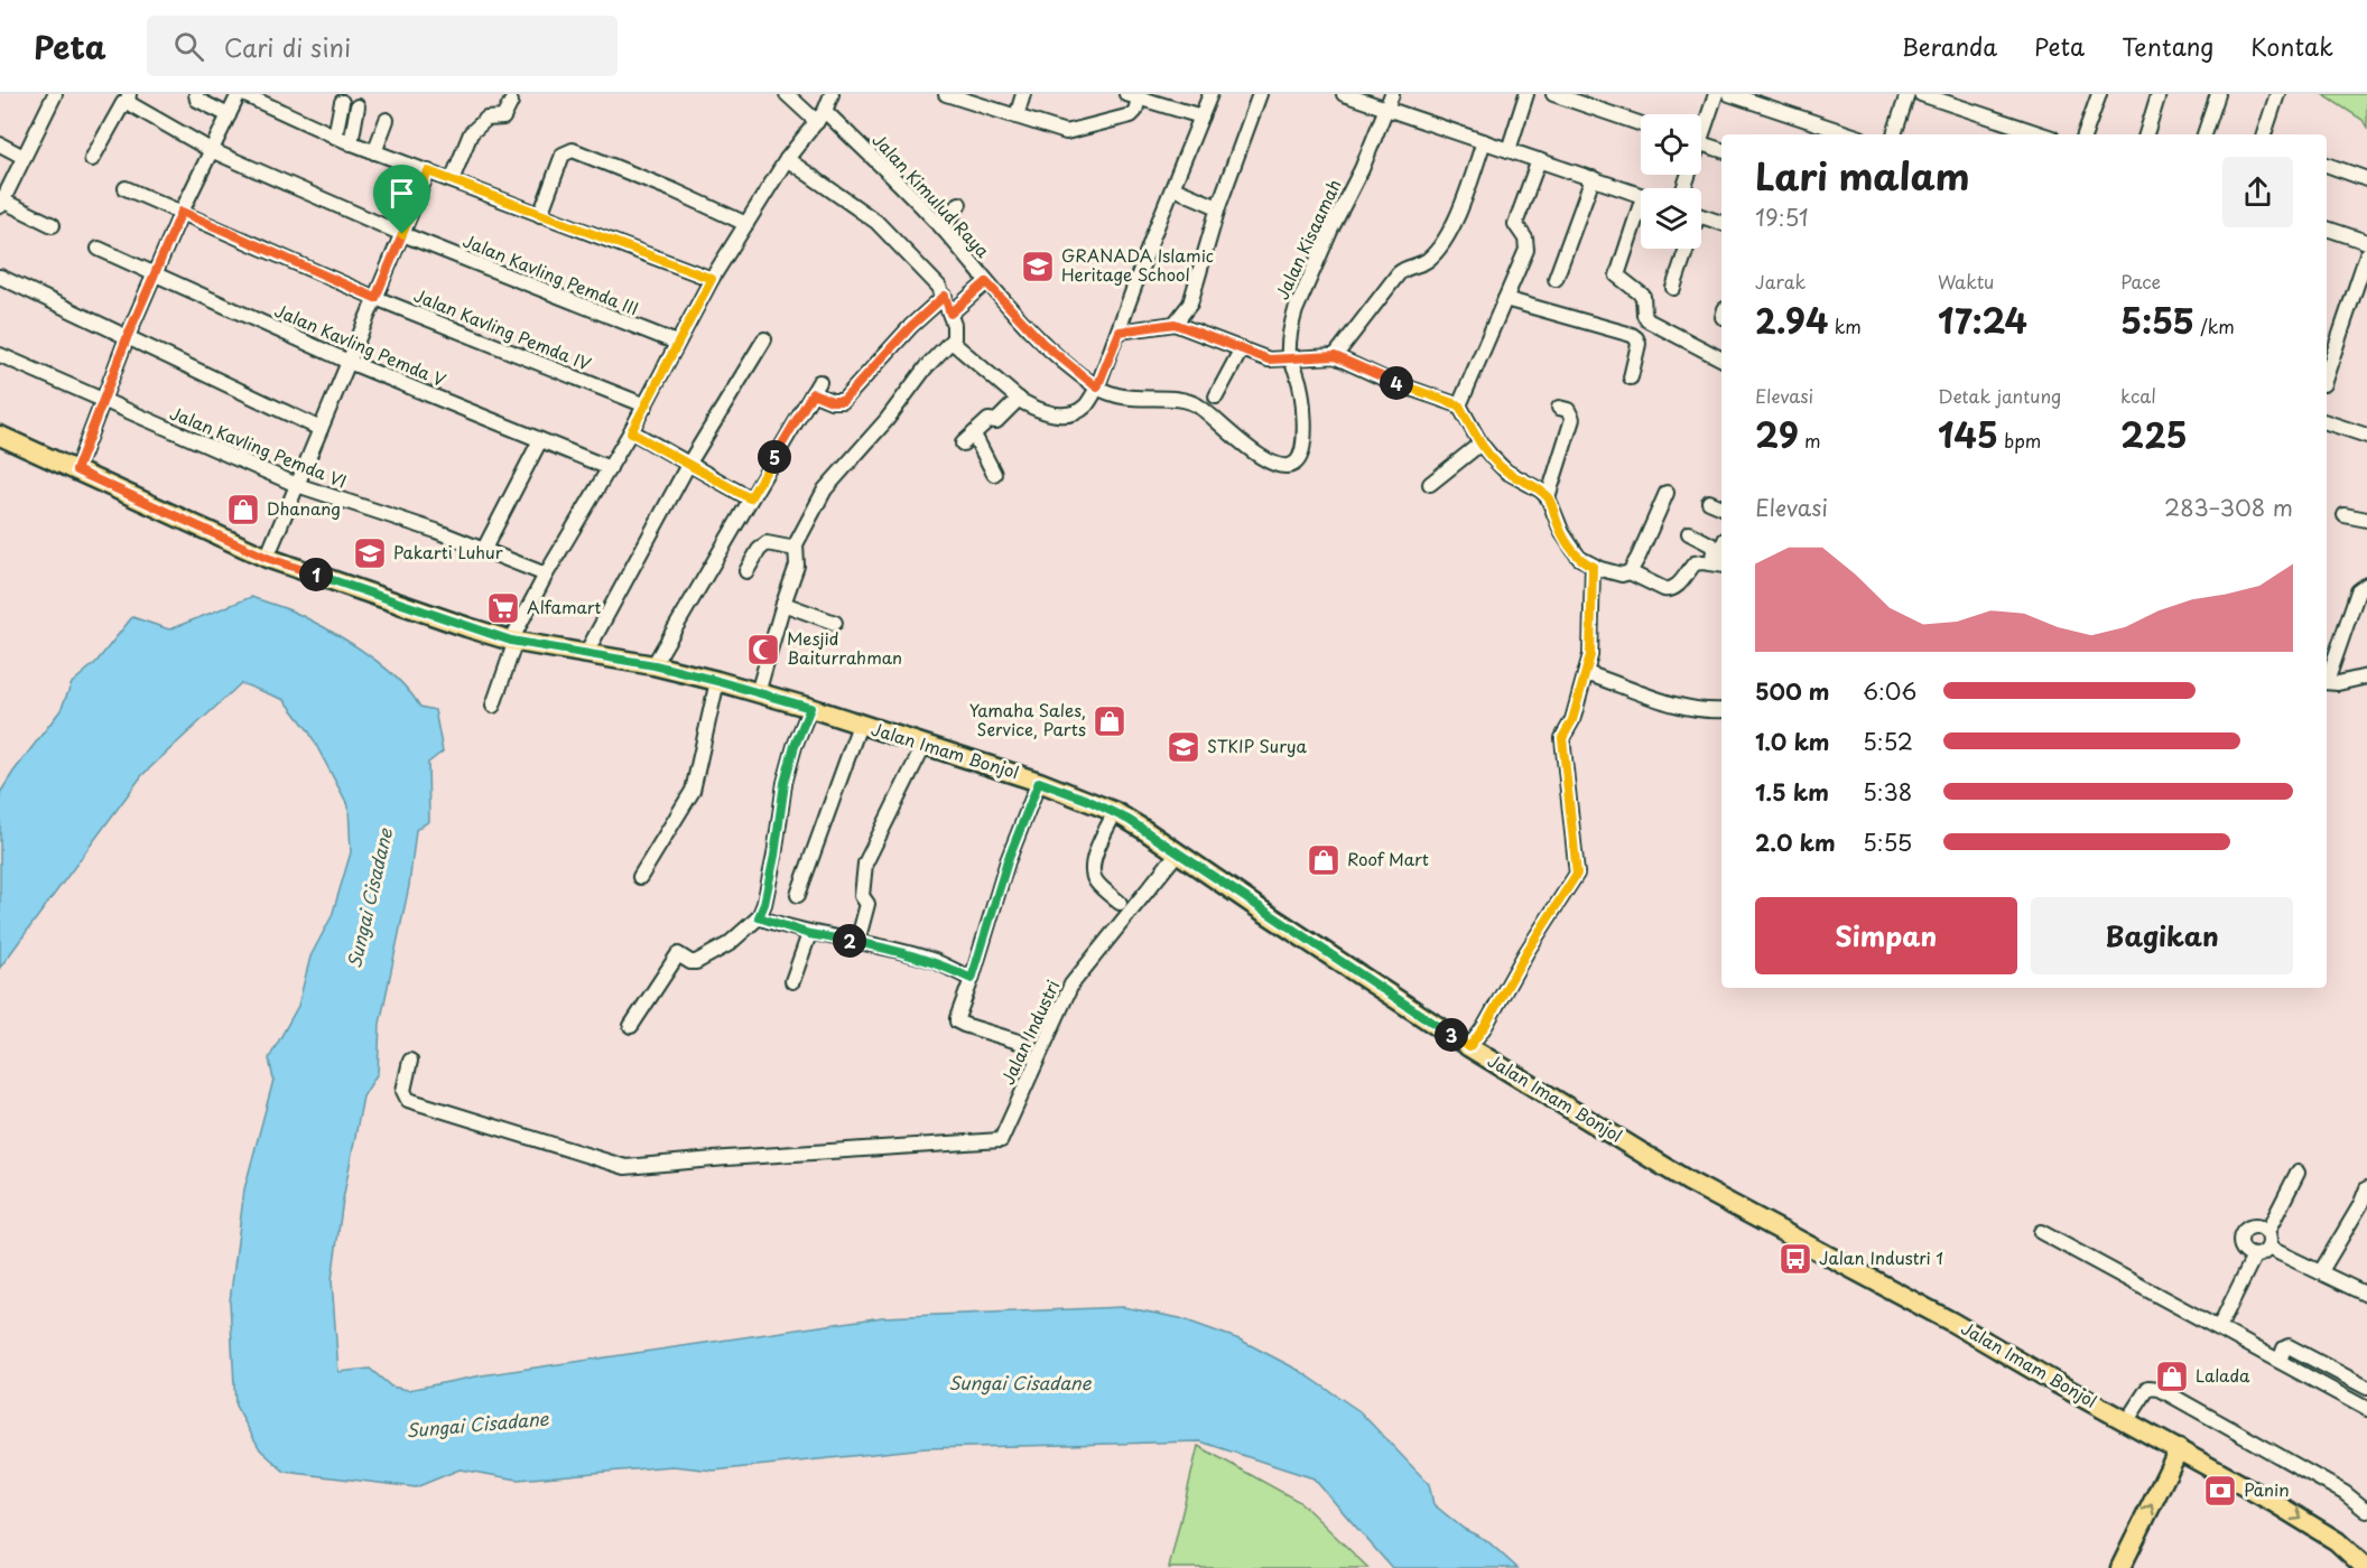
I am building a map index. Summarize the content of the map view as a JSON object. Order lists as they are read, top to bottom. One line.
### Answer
{"streets":{"main road":["Jalan Imam Bonjol"],"street":["Jalan Kimulud Raya","Jalan Kisaamah","Jalan Kavling Pemda III","Jalan Kavling Pemda IV","Jalan Kavling Pemda V","Jalan Kavling Pemda VI","Jalan Industri"]},"crossings":[["Jalan Kimulud Raya","Jalan Kisaamah"],["Jalan Imam Bonjol","Jalan Industri"]],"water":["Sungai Cisadane"],"places":{"school or university":["GRANADA Islamic Heritage School","Pakarti Luhur","STKIP Surya"],"shop":["Dhanang","Yamaha Sales, Service, Parts","Roof Mart","Lalada"],"supermarket":["Alfamart"],"mosque":["Mesjid Baiturrahman"],"bus stop":["Jalan Industri 1"],"bank":["Panin"]},"page":{"header":"Peta","search":"Cari di sini","nav":["Beranda","Peta","Tentang","Kontak"],"heading":["Lari malam","19:51"],"stats":[["Jarak","2.94 km"],["Waktu","17:24"],["Pace","5:55 /km"],["Elevasi","29 m"],["Detak jantung","145 bpm"],["kcal","225"]],"pins":["4","5","1","2","3"],"chart":["Elevasi","283–308 m"],"list":[{"name":"500 m","note":"6:06"},{"name":"1.0 km","note":"5:52"},{"name":"1.5 km","note":"5:38"},{"name":"2.0 km","note":"5:55"}],"buttons":["Simpan","Bagikan"]}}
